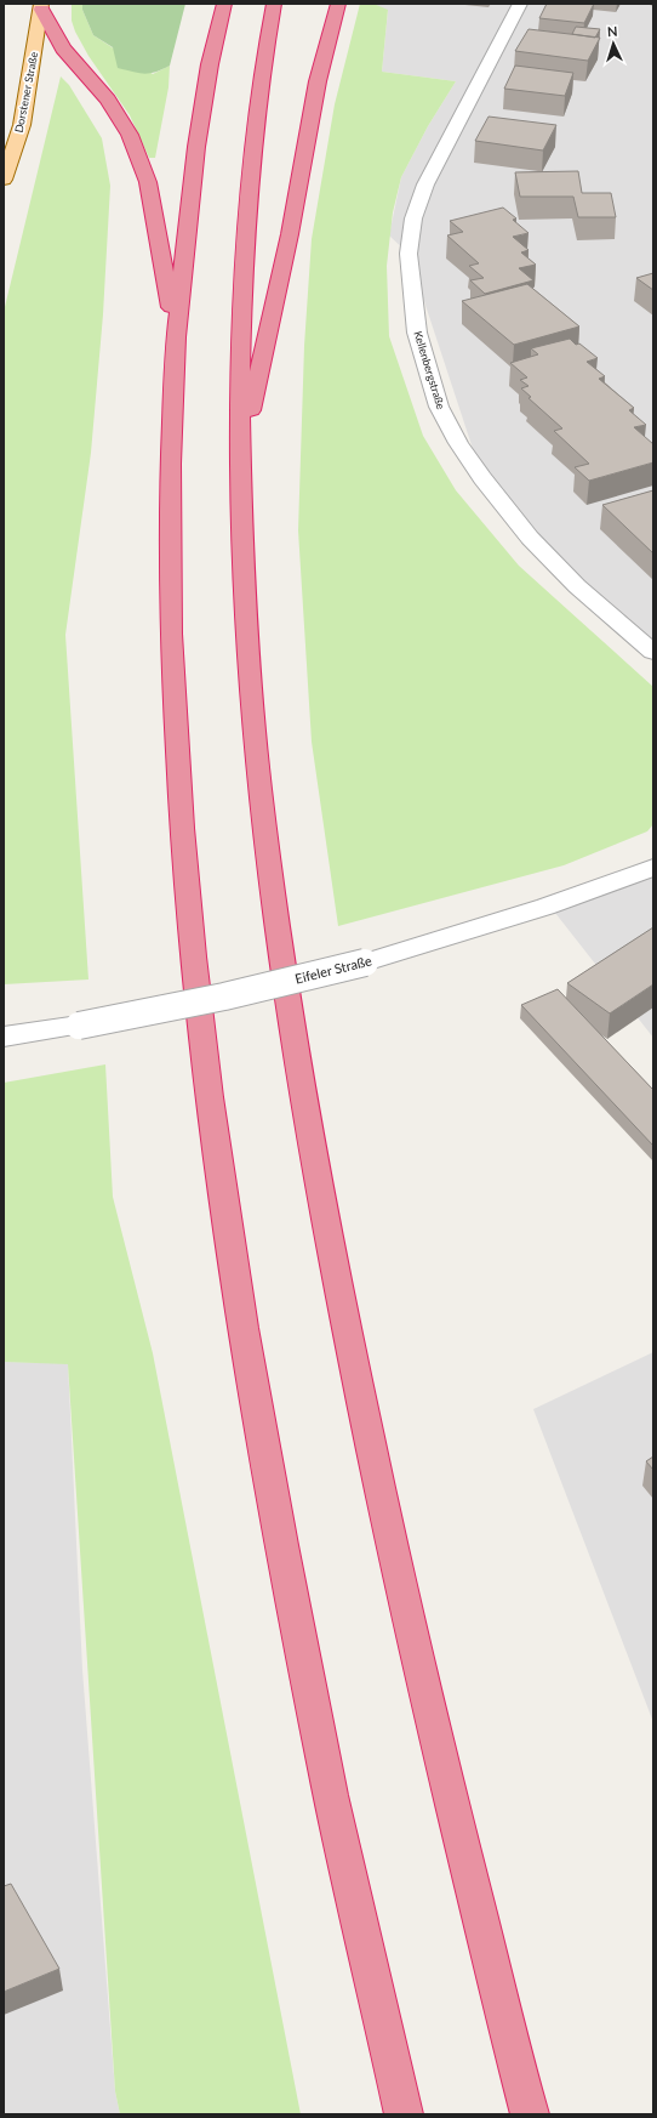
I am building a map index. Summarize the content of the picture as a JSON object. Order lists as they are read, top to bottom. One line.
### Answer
{"streets":{"main road":["Dorstener Straße"],"street":["Kellenbergstraße","Eifeler Straße"]},"north":"top"}
